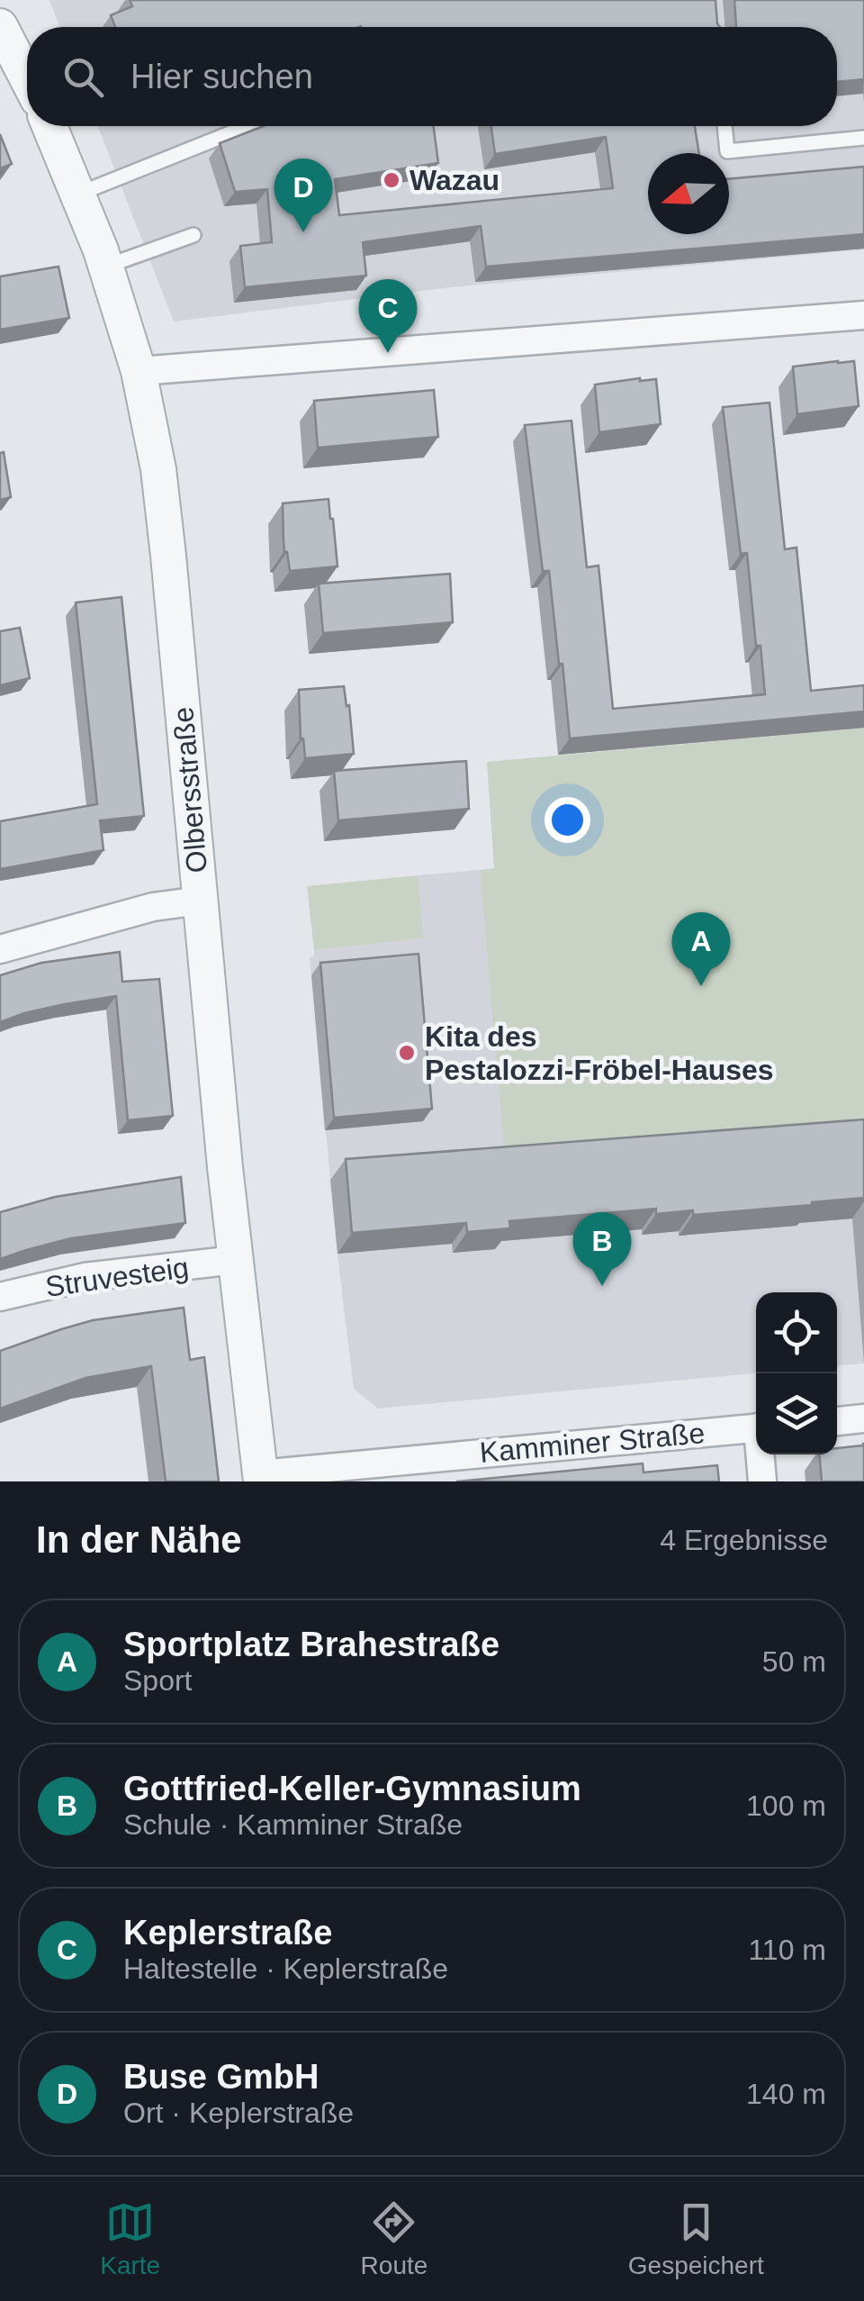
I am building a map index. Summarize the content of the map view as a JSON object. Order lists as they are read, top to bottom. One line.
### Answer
{"streets":{"street":["Olbersstraße","Struvesteig","Kamminer Straße"]},"crossings":[["Olbersstraße","Struvesteig"],["Olbersstraße","Kamminer Straße"]],"places":["Wazau","Kita des Pestalozzi-Fröbel-Hauses"],"north":"left","page":{"search":"Hier suchen","pins":["D","C","A","B"],"heading":["In der Nähe","4 Ergebnisse"],"list":[{"mark":"A","name":"Sportplatz Brahestraße","note":"Sport","value":"50 m"},{"mark":"B","name":"Gottfried-Keller-Gymnasium","note":"Schule · Kamminer Straße","value":"100 m"},{"mark":"C","name":"Keplerstraße","note":"Haltestelle · Keplerstraße","value":"110 m"},{"mark":"D","name":"Buse GmbH","note":"Ort · Keplerstraße","value":"140 m"}],"nav":["Karte","Route","Gespeichert"]}}
